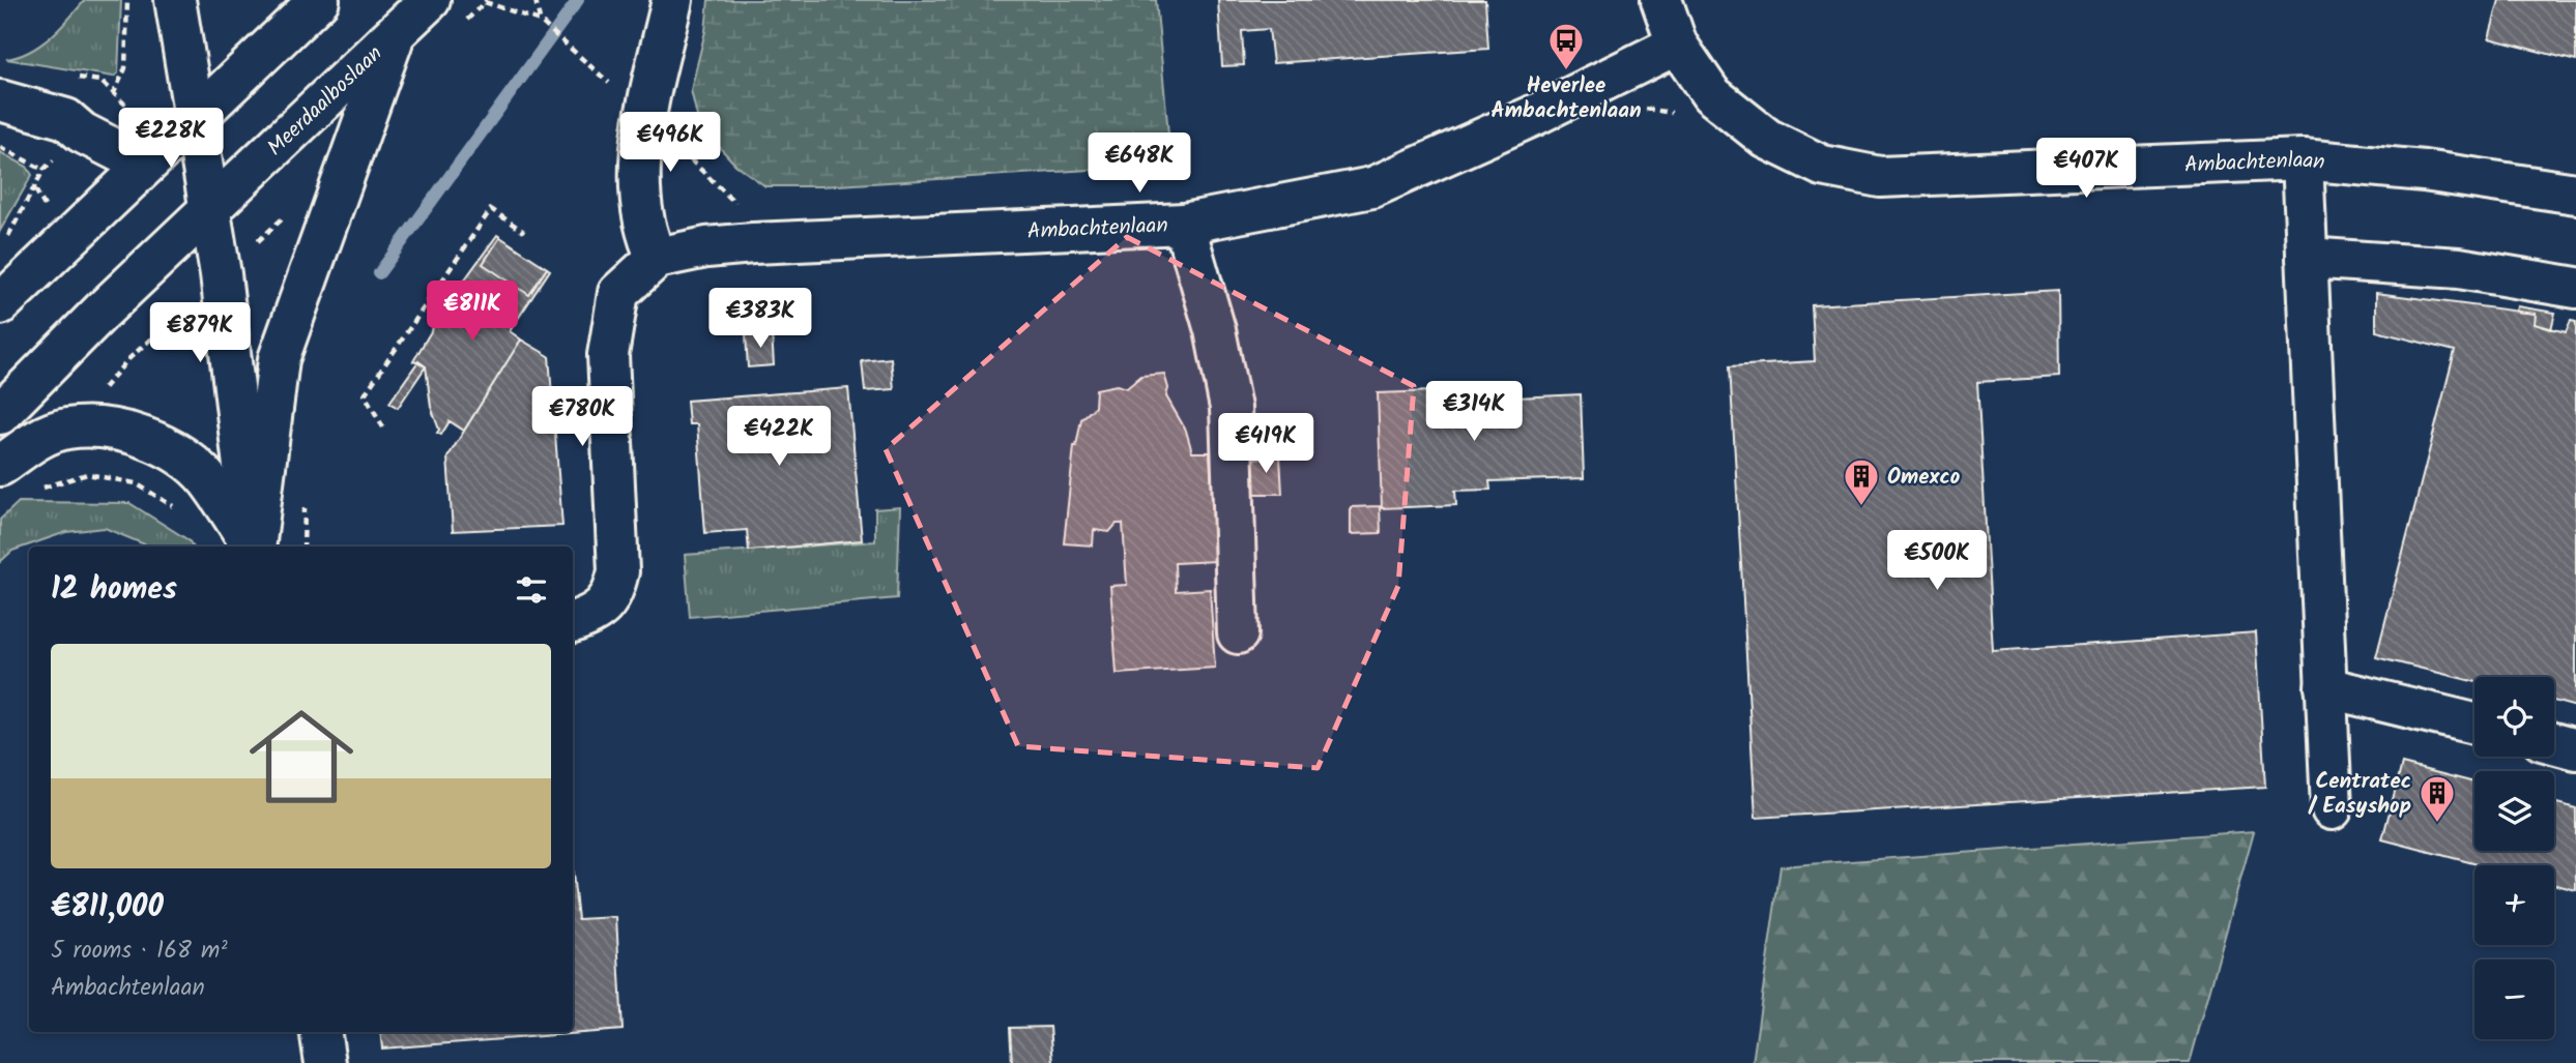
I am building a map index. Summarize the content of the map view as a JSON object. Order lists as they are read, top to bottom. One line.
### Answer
{"streets":{"main road":["Meerdaalboslaan","Ambachtenlaan"]},"places":{"bus stop":["Heverlee Ambachtenlaan"],"building":["Omexco","Centratec / Easyshop"]},"page":{"price":["€228K","€496K","€648K","€407K","€811K","€383K","€879K","€314K","€780K","€422K","€419K","€500K"],"heading":"12 homes","list":[{"name":"€811,000","note":"5 rooms · 168 m² · Ambachtenlaan"}],"map_buttons":["+","−"]}}
